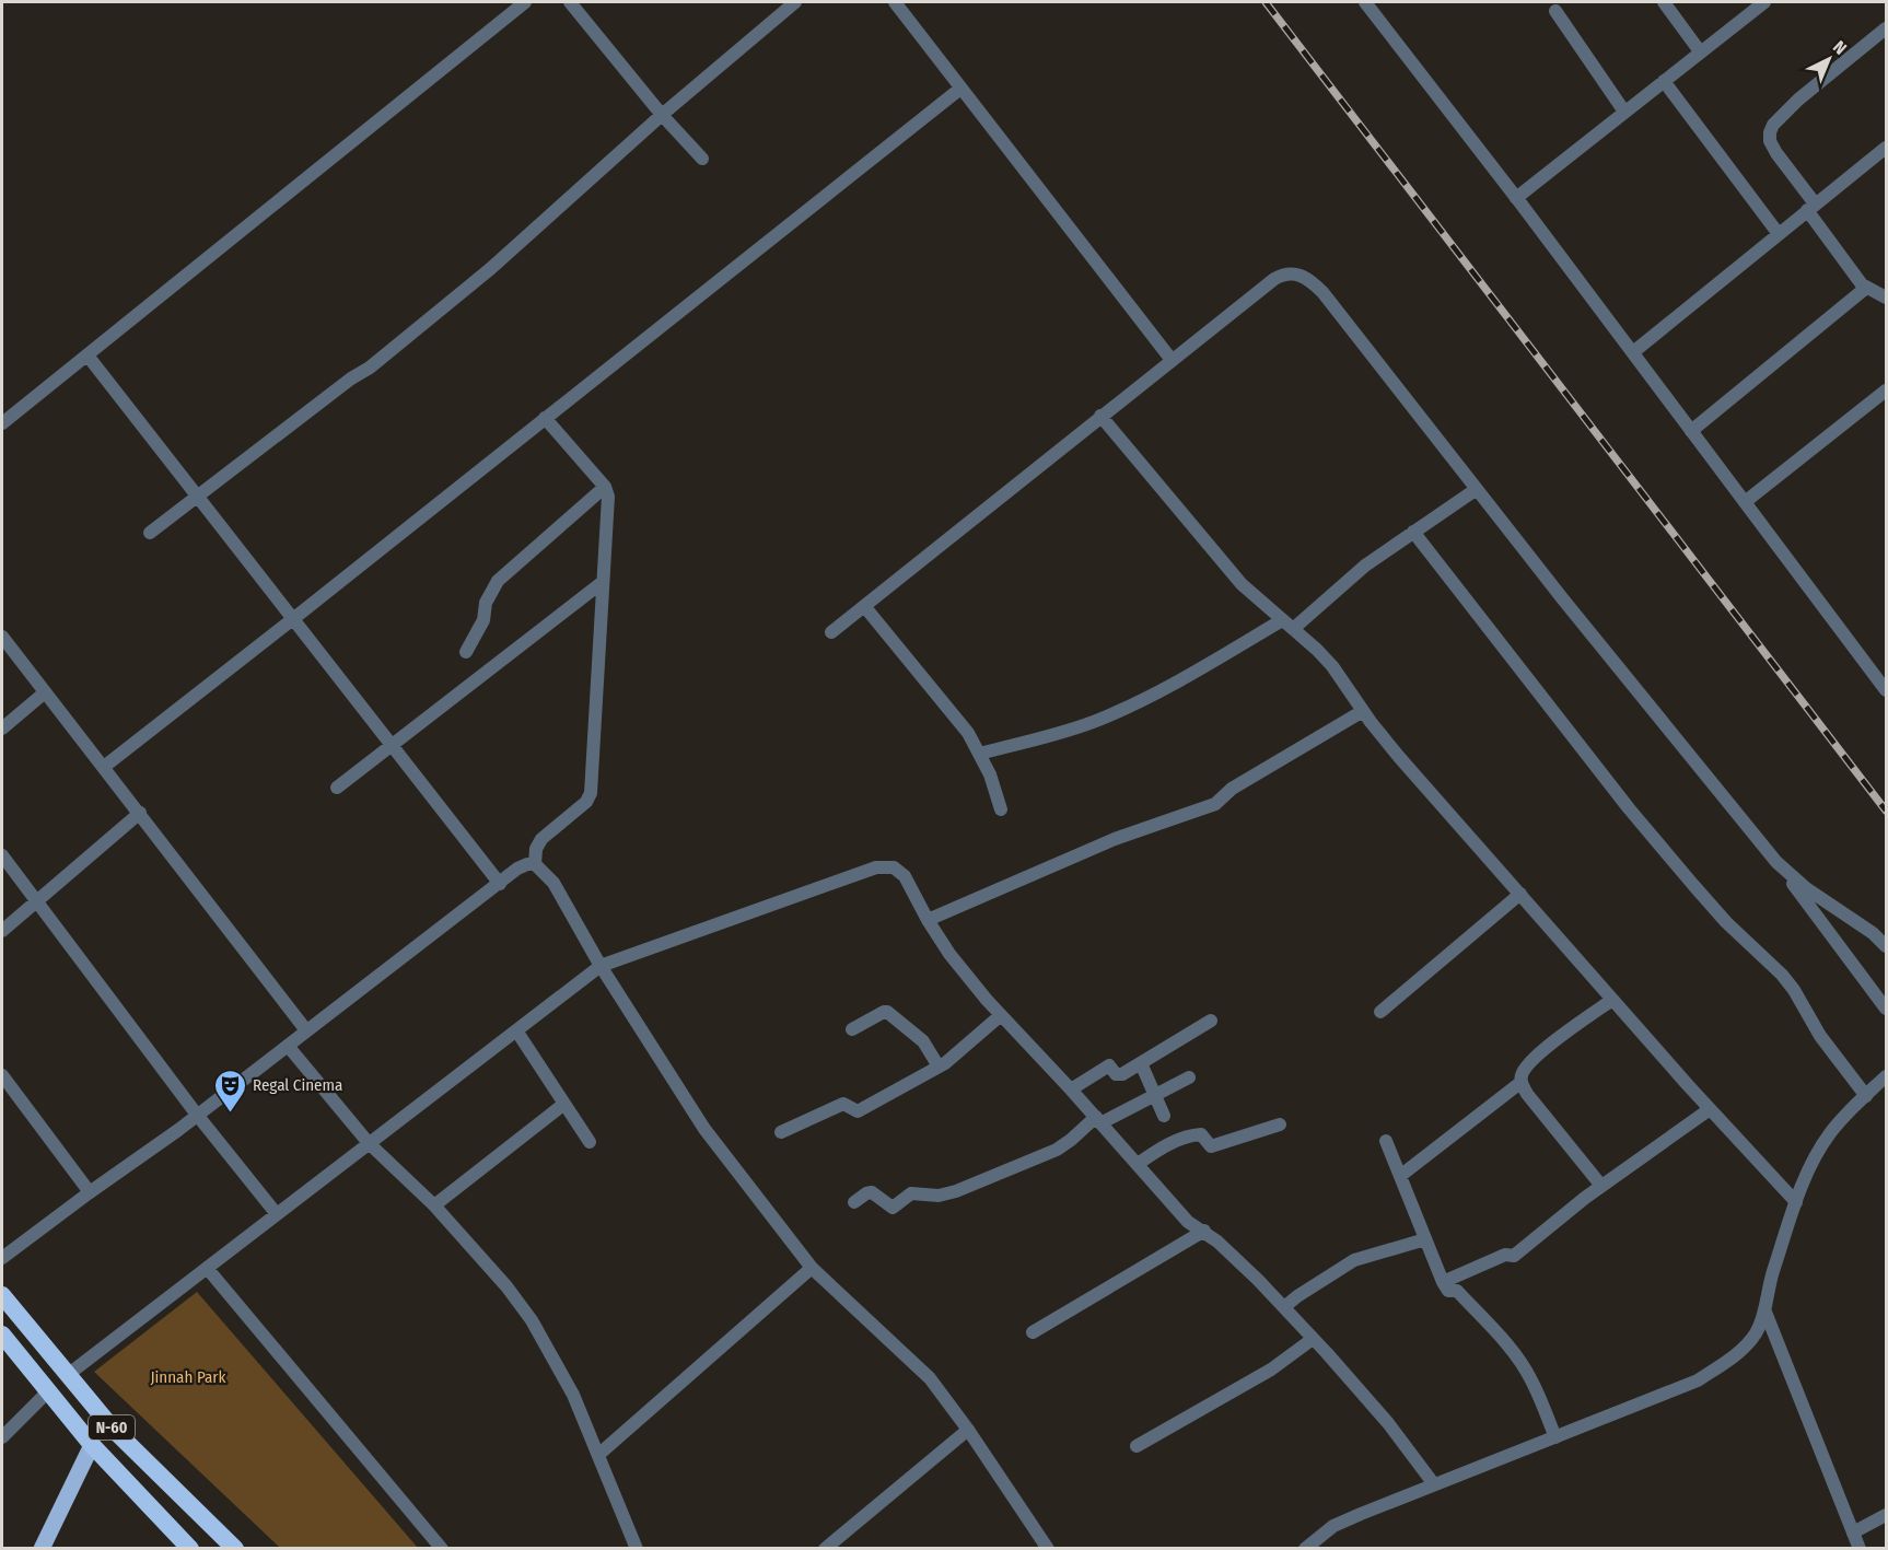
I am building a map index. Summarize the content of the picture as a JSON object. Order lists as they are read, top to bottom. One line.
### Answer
{"streets":{"highway":["N-60"]},"parks":["Jinnah Park"],"places":{"theatre":["Regal Cinema"]},"north":"top right"}
